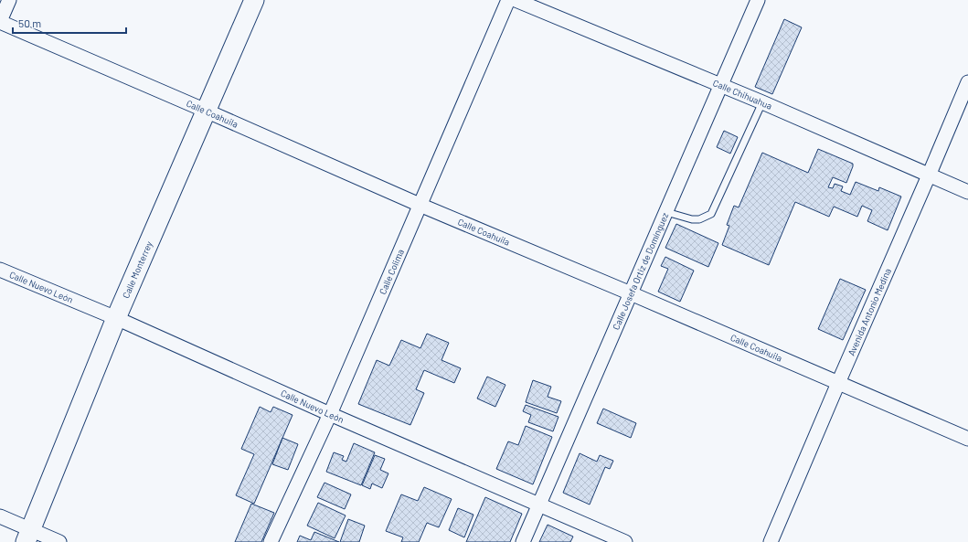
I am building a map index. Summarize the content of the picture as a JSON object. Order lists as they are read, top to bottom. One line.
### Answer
{"streets":{"street":["Calle Chihuahua","Calle Coahuila","Calle Monterrey","Calle Josefa Ortiz de Domínguez","Calle Colima","Calle Nuevo León","Avenida Antonio Medina"]},"crossings":[["Calle Chihuahua","Calle Josefa Ortiz de Domínguez"],["Calle Chihuahua","Avenida Antonio Medina"],["Calle Coahuila","Calle Monterrey"],["Calle Coahuila","Calle Josefa Ortiz de Domínguez"],["Calle Coahuila","Calle Colima"],["Calle Coahuila","Avenida Antonio Medina"],["Calle Monterrey","Calle Nuevo León"],["Calle Josefa Ortiz de Domínguez","Calle Nuevo León"],["Calle Colima","Calle Nuevo León"]],"scale_bar":"50 m"}
